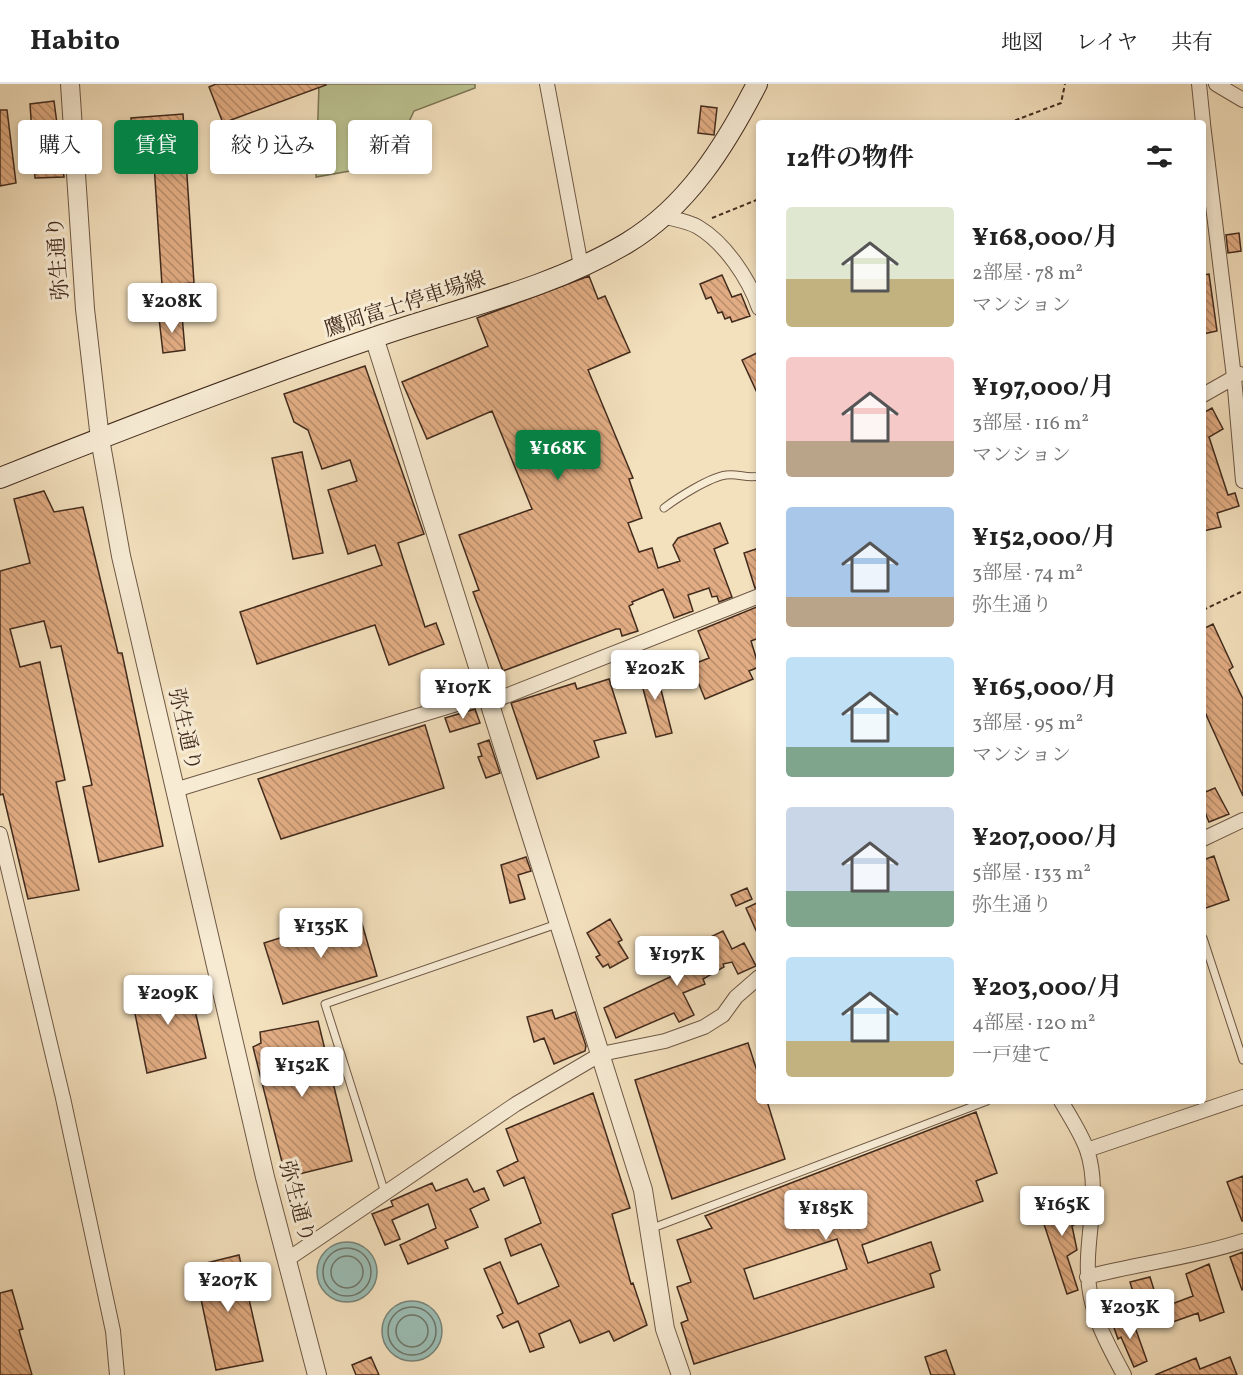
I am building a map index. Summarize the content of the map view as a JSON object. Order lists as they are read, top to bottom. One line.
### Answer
{"streets":{"main road":["鷹岡富士停車場線"],"street":["弥生通り"]},"crossings":[["弥生通り","鷹岡富士停車場線"]],"page":{"header":"Habito","nav":["地図","レイヤ","共有"],"chip":["購入","賃貸","絞り込み","新着"],"heading":"12件の物件","list":[{"name":"¥168,000/月","note":"2部屋 · 78 m² · マンション"},{"name":"¥197,000/月","note":"3部屋 · 116 m² · マンション"},{"name":"¥152,000/月","note":"3部屋 · 74 m² · 弥生通り"},{"name":"¥165,000/月","note":"3部屋 · 95 m² · マンション"},{"name":"¥207,000/月","note":"5部屋 · 133 m² · 弥生通り"},{"name":"¥203,000/月","note":"4部屋 · 120 m² · 一戸建て"}],"price":["¥208K","¥168K","¥202K","¥107K","¥135K","¥197K","¥209K","¥152K","¥165K","¥185K","¥207K","¥203K"]}}
